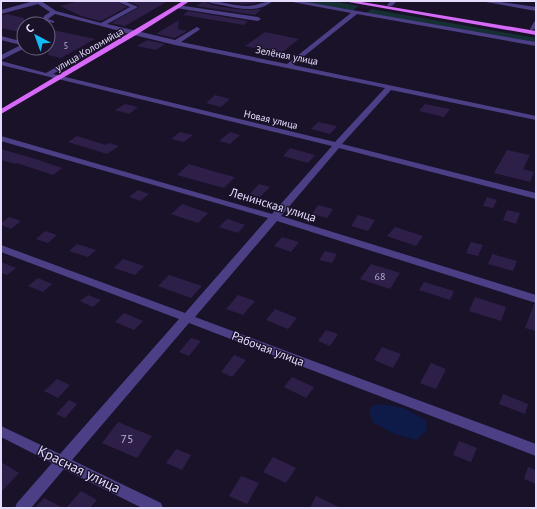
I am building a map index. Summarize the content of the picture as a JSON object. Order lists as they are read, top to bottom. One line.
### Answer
{"streets":{"main road":["улица Коломийца"],"street":["Зелёная улица","Новая улица","Ленинская улица","Рабочая улица","Красная улица"]},"crossings":[["улица Коломийца","Зелёная улица"],["улица Коломийца","Новая улица"]],"house_numbers":["5","68","75"],"north":"top left"}
